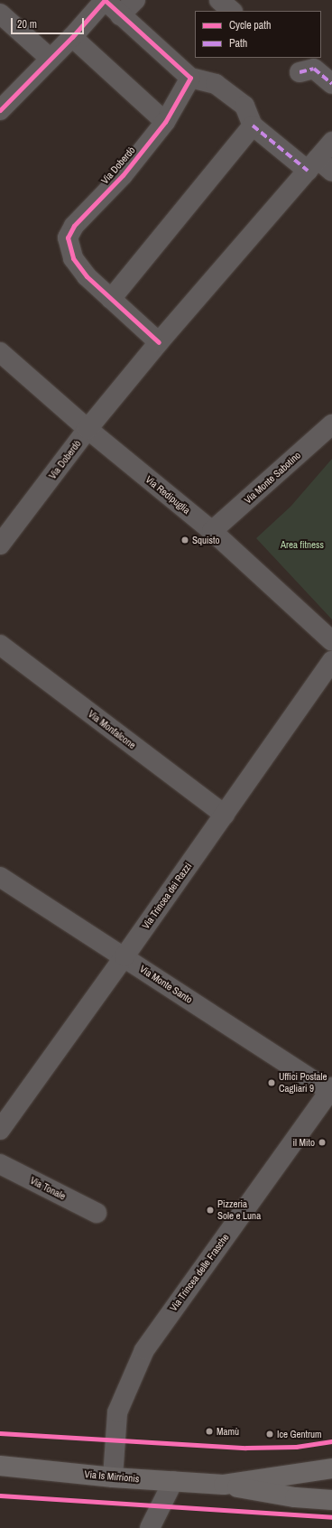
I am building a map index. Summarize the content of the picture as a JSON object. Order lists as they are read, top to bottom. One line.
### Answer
{"streets":{"street":["Via Doberdò","Via Monte Sabotino","Via Redipuglia","Via Monfalcone","Via Trincea dei Razzi","Via Monte Santo","Via Tonale","Via Trincea delle Frasche","Via Is Mirrionis"]},"crossings":[["Via Doberdò","Via Redipuglia"],["Via Monte Sabotino","Via Redipuglia"],["Via Monfalcone","Via Trincea dei Razzi"],["Via Trincea dei Razzi","Via Monte Santo"],["Via Monte Santo","Via Trincea delle Frasche"],["Via Trincea delle Frasche","Via Is Mirrionis"]],"parks":["Area fitness"],"places":["Squisto","Uffici Postale Cagliari 9","il Mito","Pizzeria Sole e Luna","Mamù","Ice Gentrum"],"legend":["Cycle path","Path"],"scale_bar":"20 m"}
